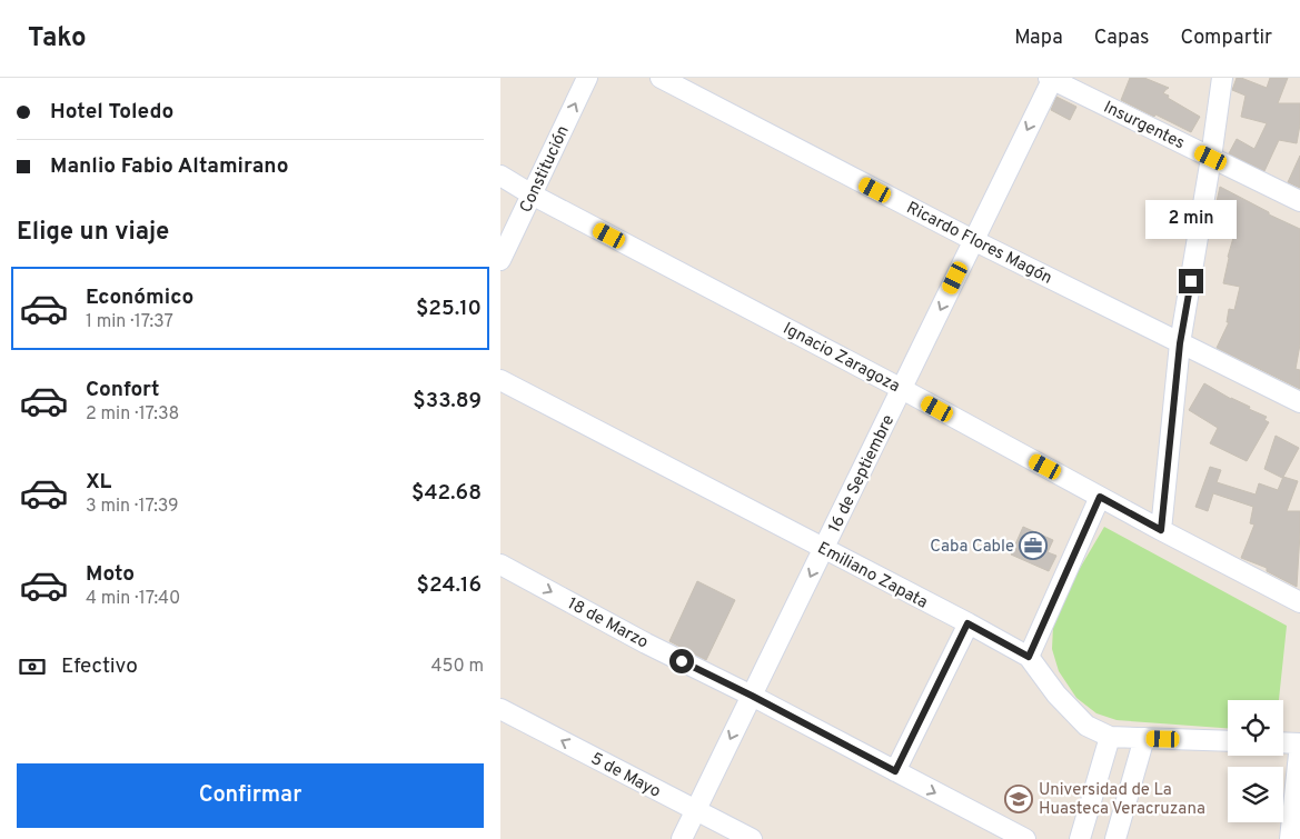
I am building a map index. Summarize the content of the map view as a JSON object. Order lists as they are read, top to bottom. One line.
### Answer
{"streets":{"street":["Insurgentes","Constitución","Ricardo Flores Magón","Ignacio Zaragoza","16 de Septiembre","Emiliano Zapata","18 de Marzo","5 de Mayo"]},"crossings":[["Insurgentes","16 de Septiembre"],["Constitución","Ignacio Zaragoza"],["Ricardo Flores Magón","16 de Septiembre"],["Ignacio Zaragoza","16 de Septiembre"],["16 de Septiembre","Emiliano Zapata"],["16 de Septiembre","18 de Marzo"],["16 de Septiembre","5 de Mayo"]],"one_way":["Constitución","16 de Septiembre","18 de Marzo","5 de Mayo"],"places":{"office":["Caba Cable"],"school or university":["Universidad de La Huasteca Veracruzana"]},"page":{"header":"Tako","nav":["Mapa","Capas","Compartir"],"banner":["Hotel Toledo","Manlio Fabio Altamirano"],"heading":"Elige un viaje","bubble":"2 min","list":[{"name":"Económico","note":"1 min · 17:37","value":"$25.10"},{"name":"Confort","note":"2 min · 17:38","value":"$33.89"},{"name":"XL","note":"3 min · 17:39","value":"$42.68"},{"name":"Moto","note":"4 min · 17:40","value":"$24.16"}],"pay":["Efectivo","450 m"],"buttons":"Confirmar"}}
